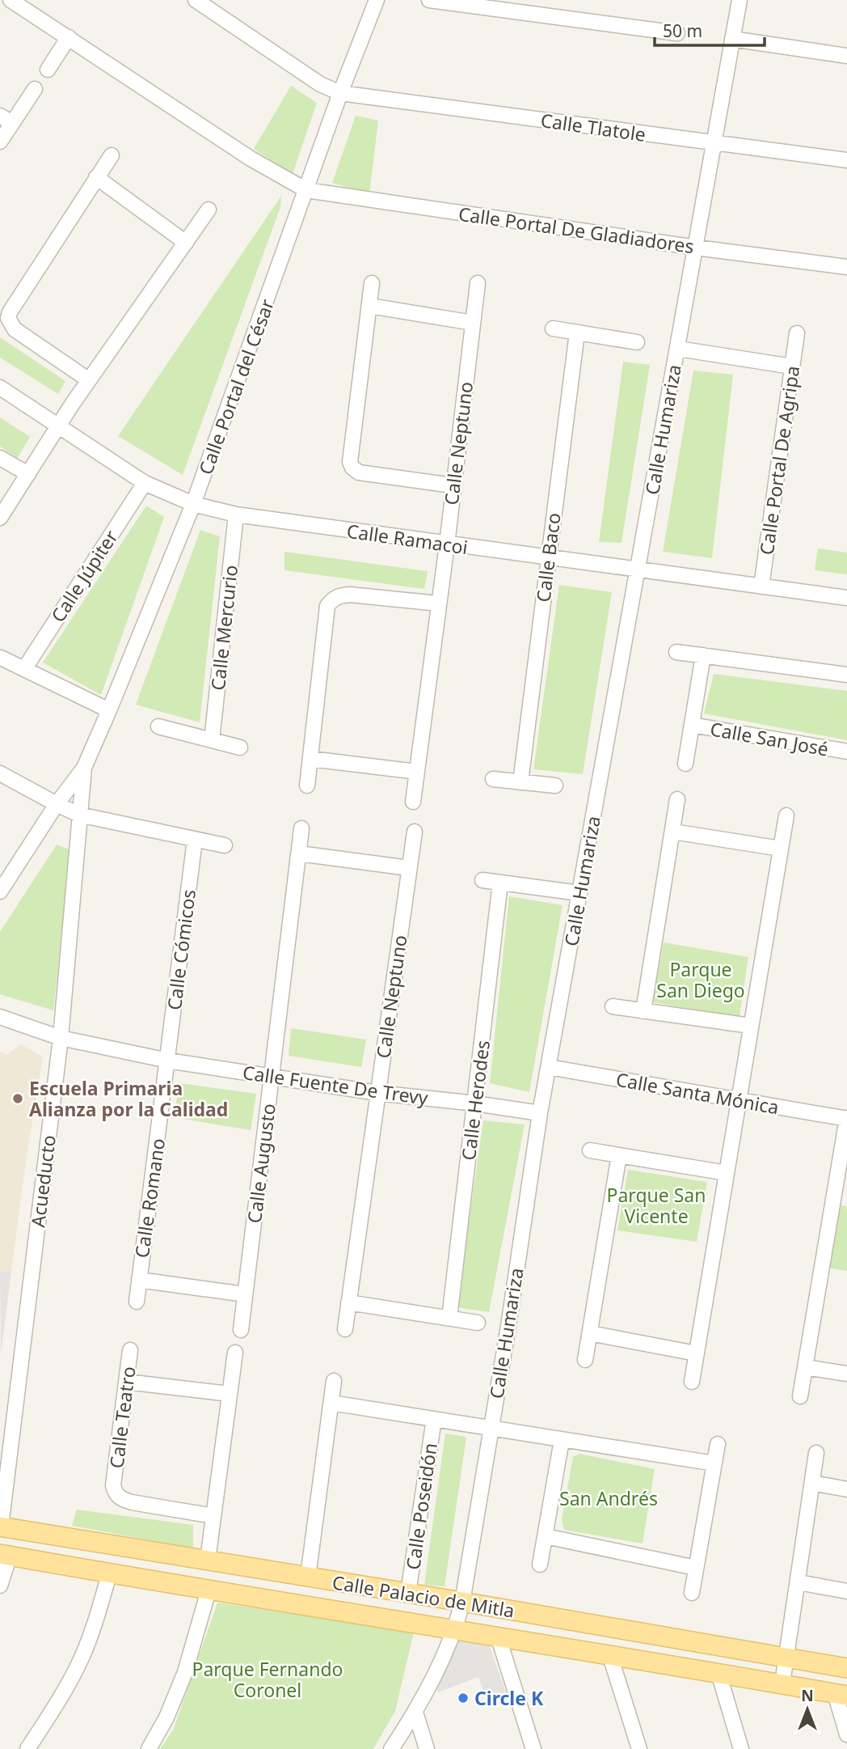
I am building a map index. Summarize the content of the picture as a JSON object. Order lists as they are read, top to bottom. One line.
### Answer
{"streets":{"main road":["Calle Palacio de Mitla"],"street":["Calle Tlatole","Calle Portal De Gladiadores","Calle Portal del César","Calle Humariza","Calle Neptuno","Calle Portal De Agripa","Calle Ramacoi","Calle Baco","Calle Júpiter","Calle Mercurio","Calle San José","Calle Cómicos","Calle Fuente De Trevy","Calle Santa Mónica","Calle Herodes","Calle Augusto","Acueducto","Calle Romano","Calle Teatro","Calle Poseidón"]},"crossings":[["Calle Tlatole","Calle Portal del César"],["Calle Tlatole","Calle Humariza"],["Calle Portal De Gladiadores","Calle Portal del César"],["Calle Portal De Gladiadores","Calle Humariza"],["Calle Portal del César","Calle Ramacoi"],["Calle Portal del César","Acueducto"],["Calle Humariza","Calle Ramacoi"],["Calle Humariza","Calle Fuente De Trevy"],["Calle Humariza","Calle Santa Mónica"],["Calle Humariza","Calle Palacio de Mitla"],["Calle Neptuno","Calle Ramacoi"],["Calle Neptuno","Calle Fuente De Trevy"],["Calle Portal De Agripa","Calle Ramacoi"],["Calle Ramacoi","Calle Baco"],["Calle Ramacoi","Calle Júpiter"],["Calle Ramacoi","Calle Mercurio"],["Calle Cómicos","Calle Fuente De Trevy"],["Calle Cómicos","Calle Romano"],["Calle Fuente De Trevy","Calle Herodes"],["Calle Fuente De Trevy","Calle Augusto"],["Calle Fuente De Trevy","Acueducto"],["Calle Fuente De Trevy","Calle Romano"],["Acueducto","Calle Palacio de Mitla"],["Calle Poseidón","Calle Palacio de Mitla"]],"parks":["Parque San Diego","Parque San Vicente","San Andrés","Parque Fernando Coronel"],"places":["Escuela Primaria Alianza por la Calidad","Circle K"],"scale_bar":"50 m","north":"top"}
